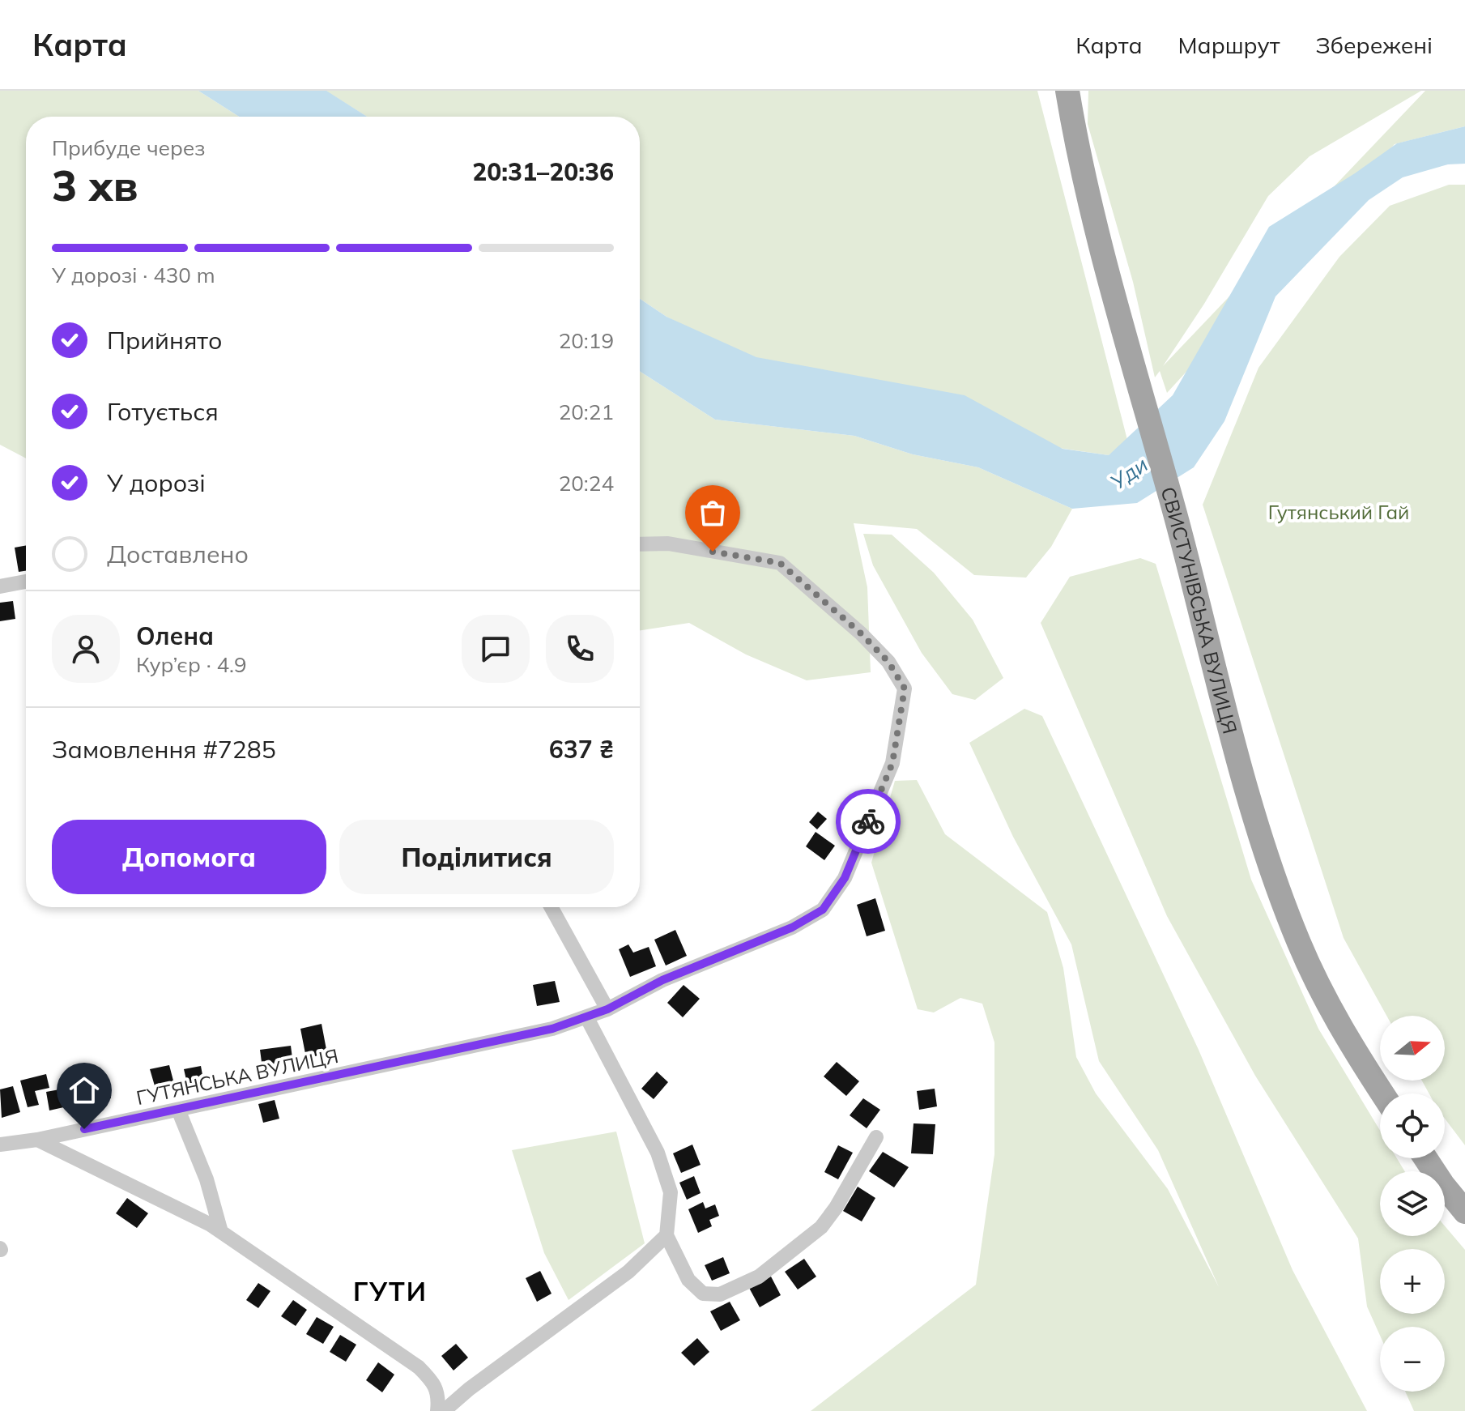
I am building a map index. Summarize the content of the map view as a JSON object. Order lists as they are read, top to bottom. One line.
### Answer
{"streets":{"main road":["СВИСТУНІВСЬКА ВУЛИЦЯ"],"street":["ГУТЯНСЬКА ВУЛИЦЯ"]},"districts":["ГУТИ"],"water":["Уди"],"parks":["Гутянський Гай"],"north":"right","page":{"header":"Карта","nav":["Карта","Маршрут","Збережені"],"heading":["3 хв","Прибуде через","20:31–20:36"],"panel":["Олена","Кур’єр · 4.9","Замовлення #7285","637 ₴"],"bar":"У дорозі · 430 m","list":[["Прийнято","20:19"],["Готується","20:21"],["У дорозі","20:24"],"Доставлено"],"buttons":["Допомога","Поділитися"],"map_buttons":["+","−"]}}
